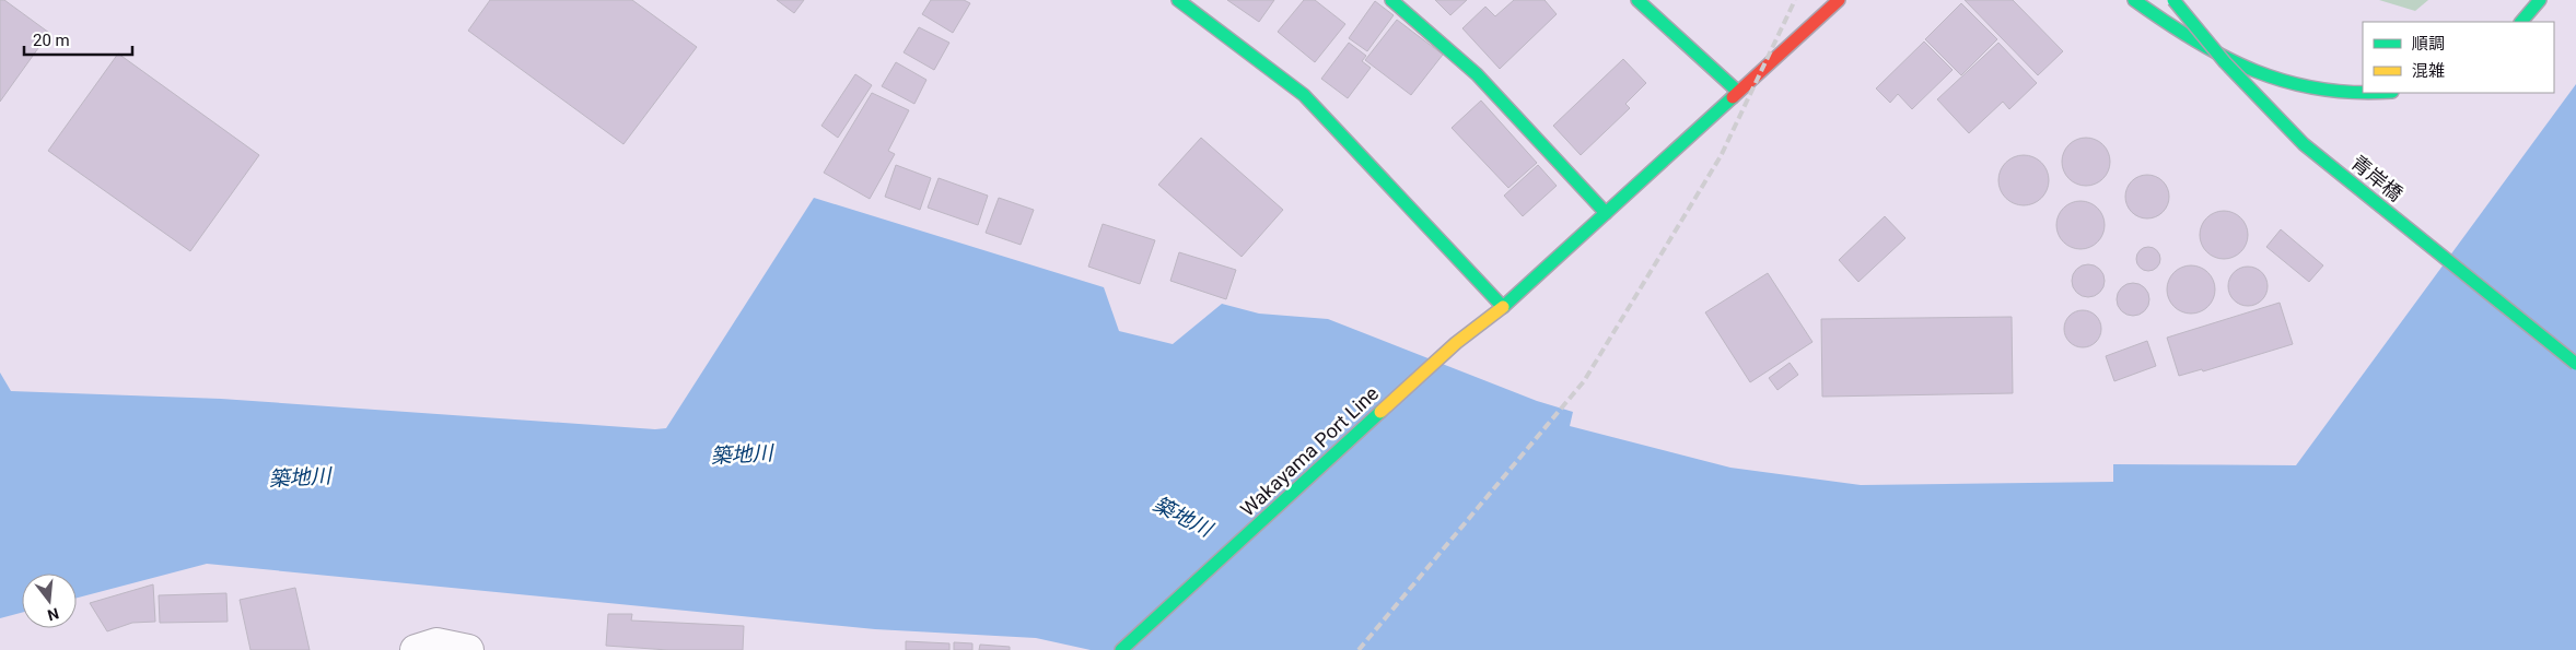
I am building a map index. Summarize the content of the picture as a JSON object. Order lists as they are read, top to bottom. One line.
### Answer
{"streets":{"street":["青岸橋","Wakayama Port Line"]},"water":["築地川"],"legend":["順調","混雑"],"scale_bar":"20 m","north":"bottom"}
